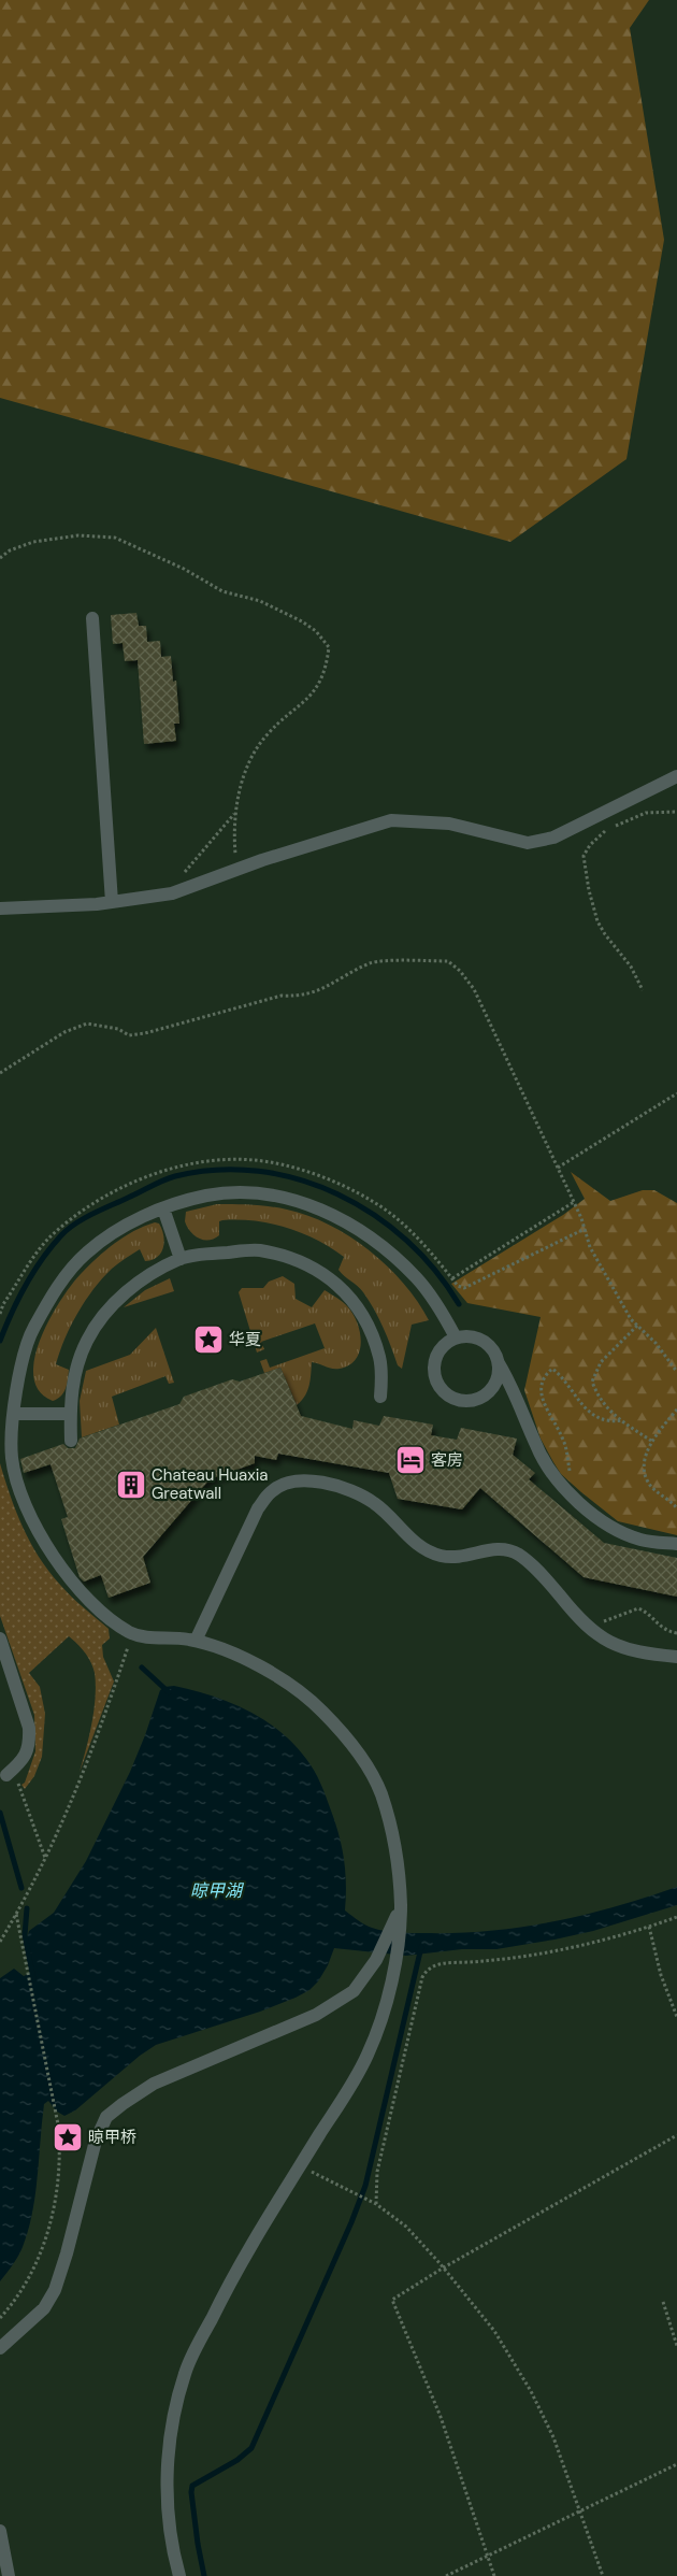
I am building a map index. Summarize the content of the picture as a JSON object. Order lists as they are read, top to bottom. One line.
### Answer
{"water":["晾甲湖"],"places":{"place":["华夏","晾甲桥"],"hotel":["客房"],"building":["Chateau Huaxia Greatwall"]}}
